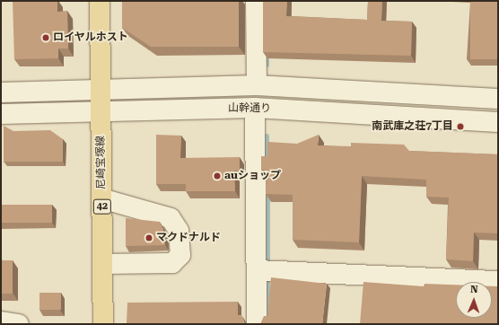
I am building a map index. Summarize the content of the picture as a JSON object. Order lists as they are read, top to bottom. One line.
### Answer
{"streets":{"main road":["尼崎宝塚線","42"],"street":["山幹通り"]},"crossings":[["山幹通り","尼崎宝塚線"]],"places":["ロイヤルホスト","南武庫之荘7丁目","auショップ","マクドナルド"],"north":"top"}
